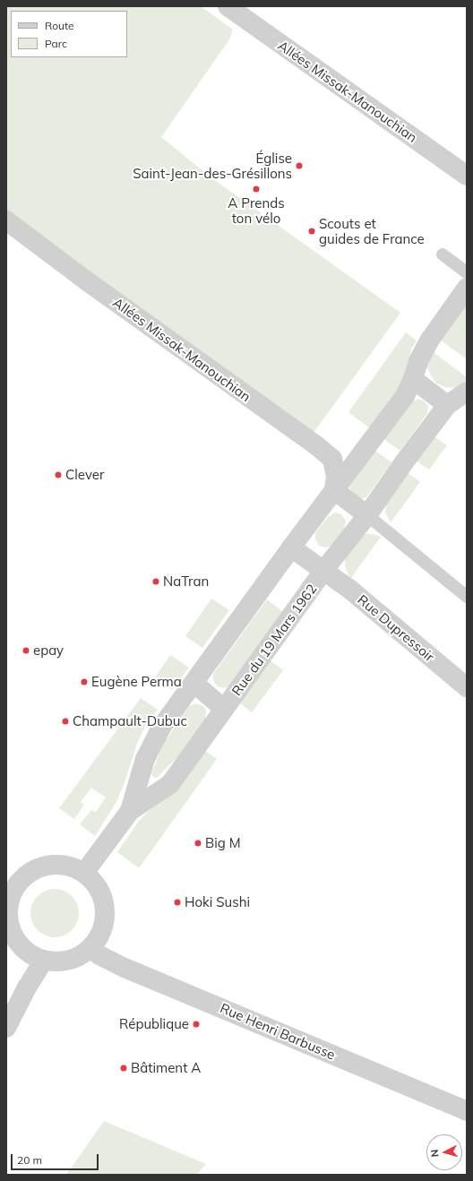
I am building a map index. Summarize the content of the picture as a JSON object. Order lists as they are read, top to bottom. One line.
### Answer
{"streets":{"street":["Allées Missak-Manouchian","Rue Dupressoir","Rue du 19 Mars 1962","Rue Henri Barbusse"]},"crossings":[["Allées Missak-Manouchian","Rue du 19 Mars 1962"],["Rue Dupressoir","Rue du 19 Mars 1962"],["Rue du 19 Mars 1962","Rue Henri Barbusse"]],"places":["Église Saint-Jean-des-Grésillons","A Prends ton vélo","Scouts et guides de France","Clever","NaTran","epay","Eugène Perma","Champault-Dubuc","Big M","Hoki Sushi","République","Bâtiment A"],"legend":["Route","Parc"],"scale_bar":"20 m","north":"left"}
